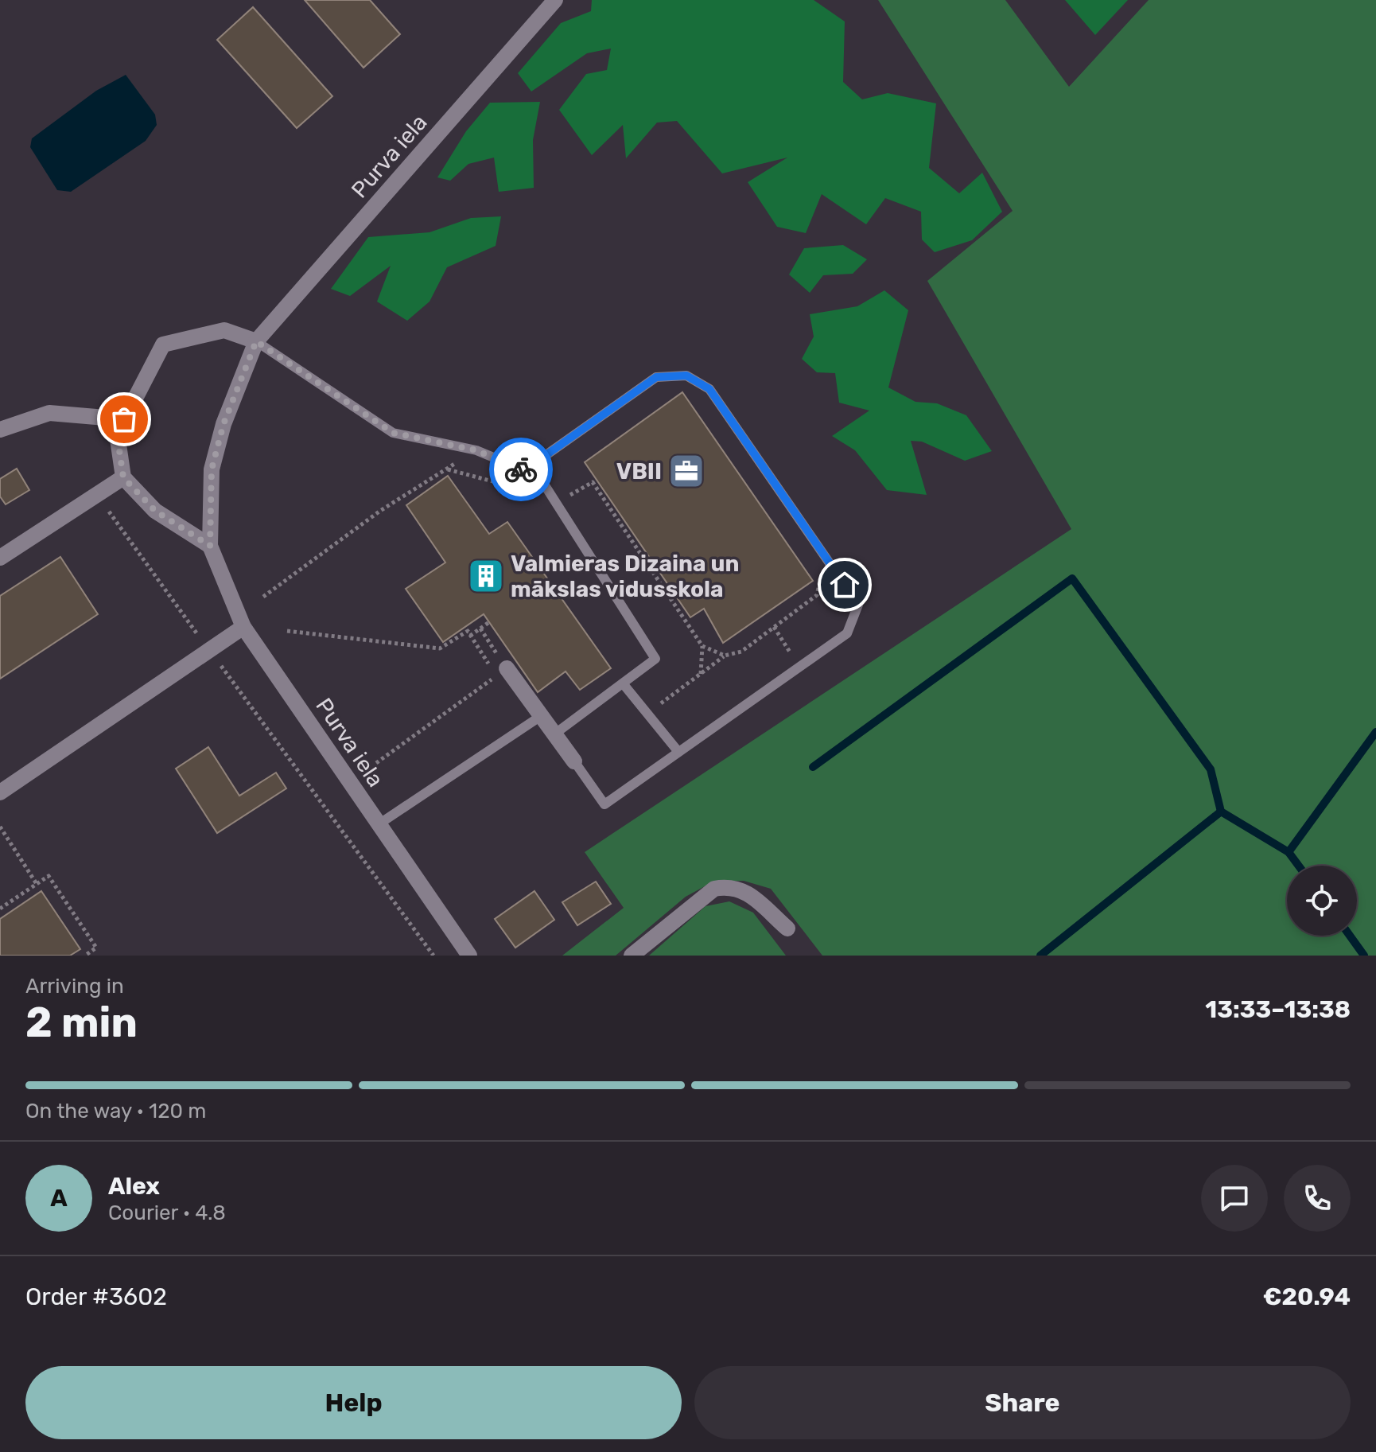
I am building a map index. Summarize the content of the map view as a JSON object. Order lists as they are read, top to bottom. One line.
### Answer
{"streets":{"street":["Purva iela"]},"places":{"office":["VBII"],"building":["Valmieras Dizaina un mākslas vidusskola"]},"page":{"heading":["2 min","Arriving in","13:33–13:38"],"panel":["Alex","Courier · 4.8","Order #3602","€20.94"],"bar":"On the way · 120 m","round":"A","buttons":["Help","Share"]}}
